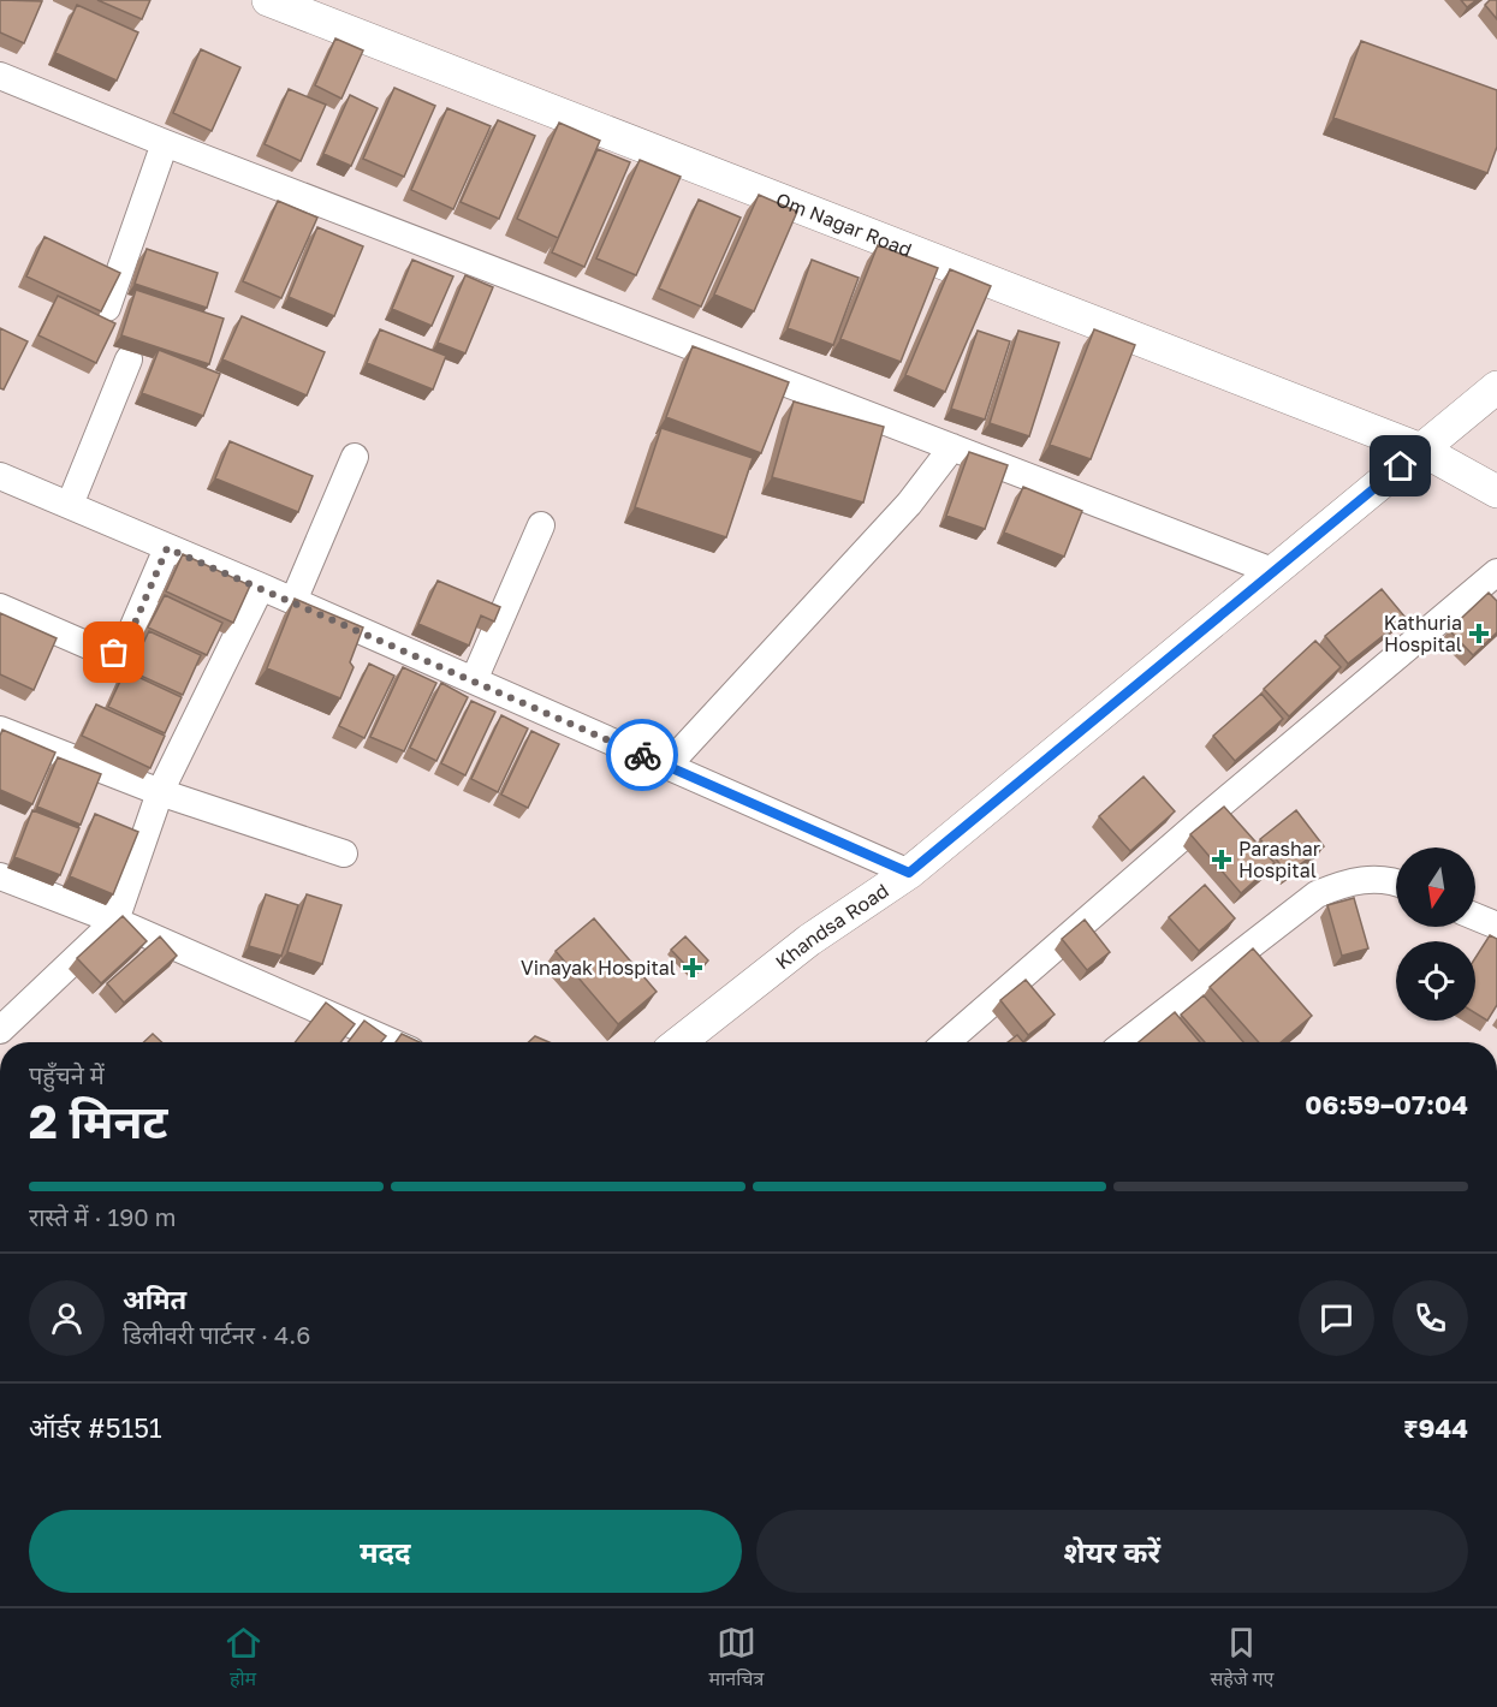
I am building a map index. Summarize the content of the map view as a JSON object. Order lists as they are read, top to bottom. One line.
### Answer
{"streets":{"street":["Om Nagar Road","Khandsa Road"]},"crossings":[["Om Nagar Road","Khandsa Road"]],"places":{"health":["Kathuria Hospital","Parashar Hospital","Vinayak Hospital"]},"north":"bottom","page":{"heading":["2 मिनट","पहुँचने में","06:59–07:04"],"panel":["अमित","डिलीवरी पार्टनर · 4.6","ऑर्डर #5151","₹944"],"bar":"रास्ते में · 190 m","buttons":["मदद","शेयर करें"],"tabs":["होम","मानचित्र","सहेजे गए"]}}
